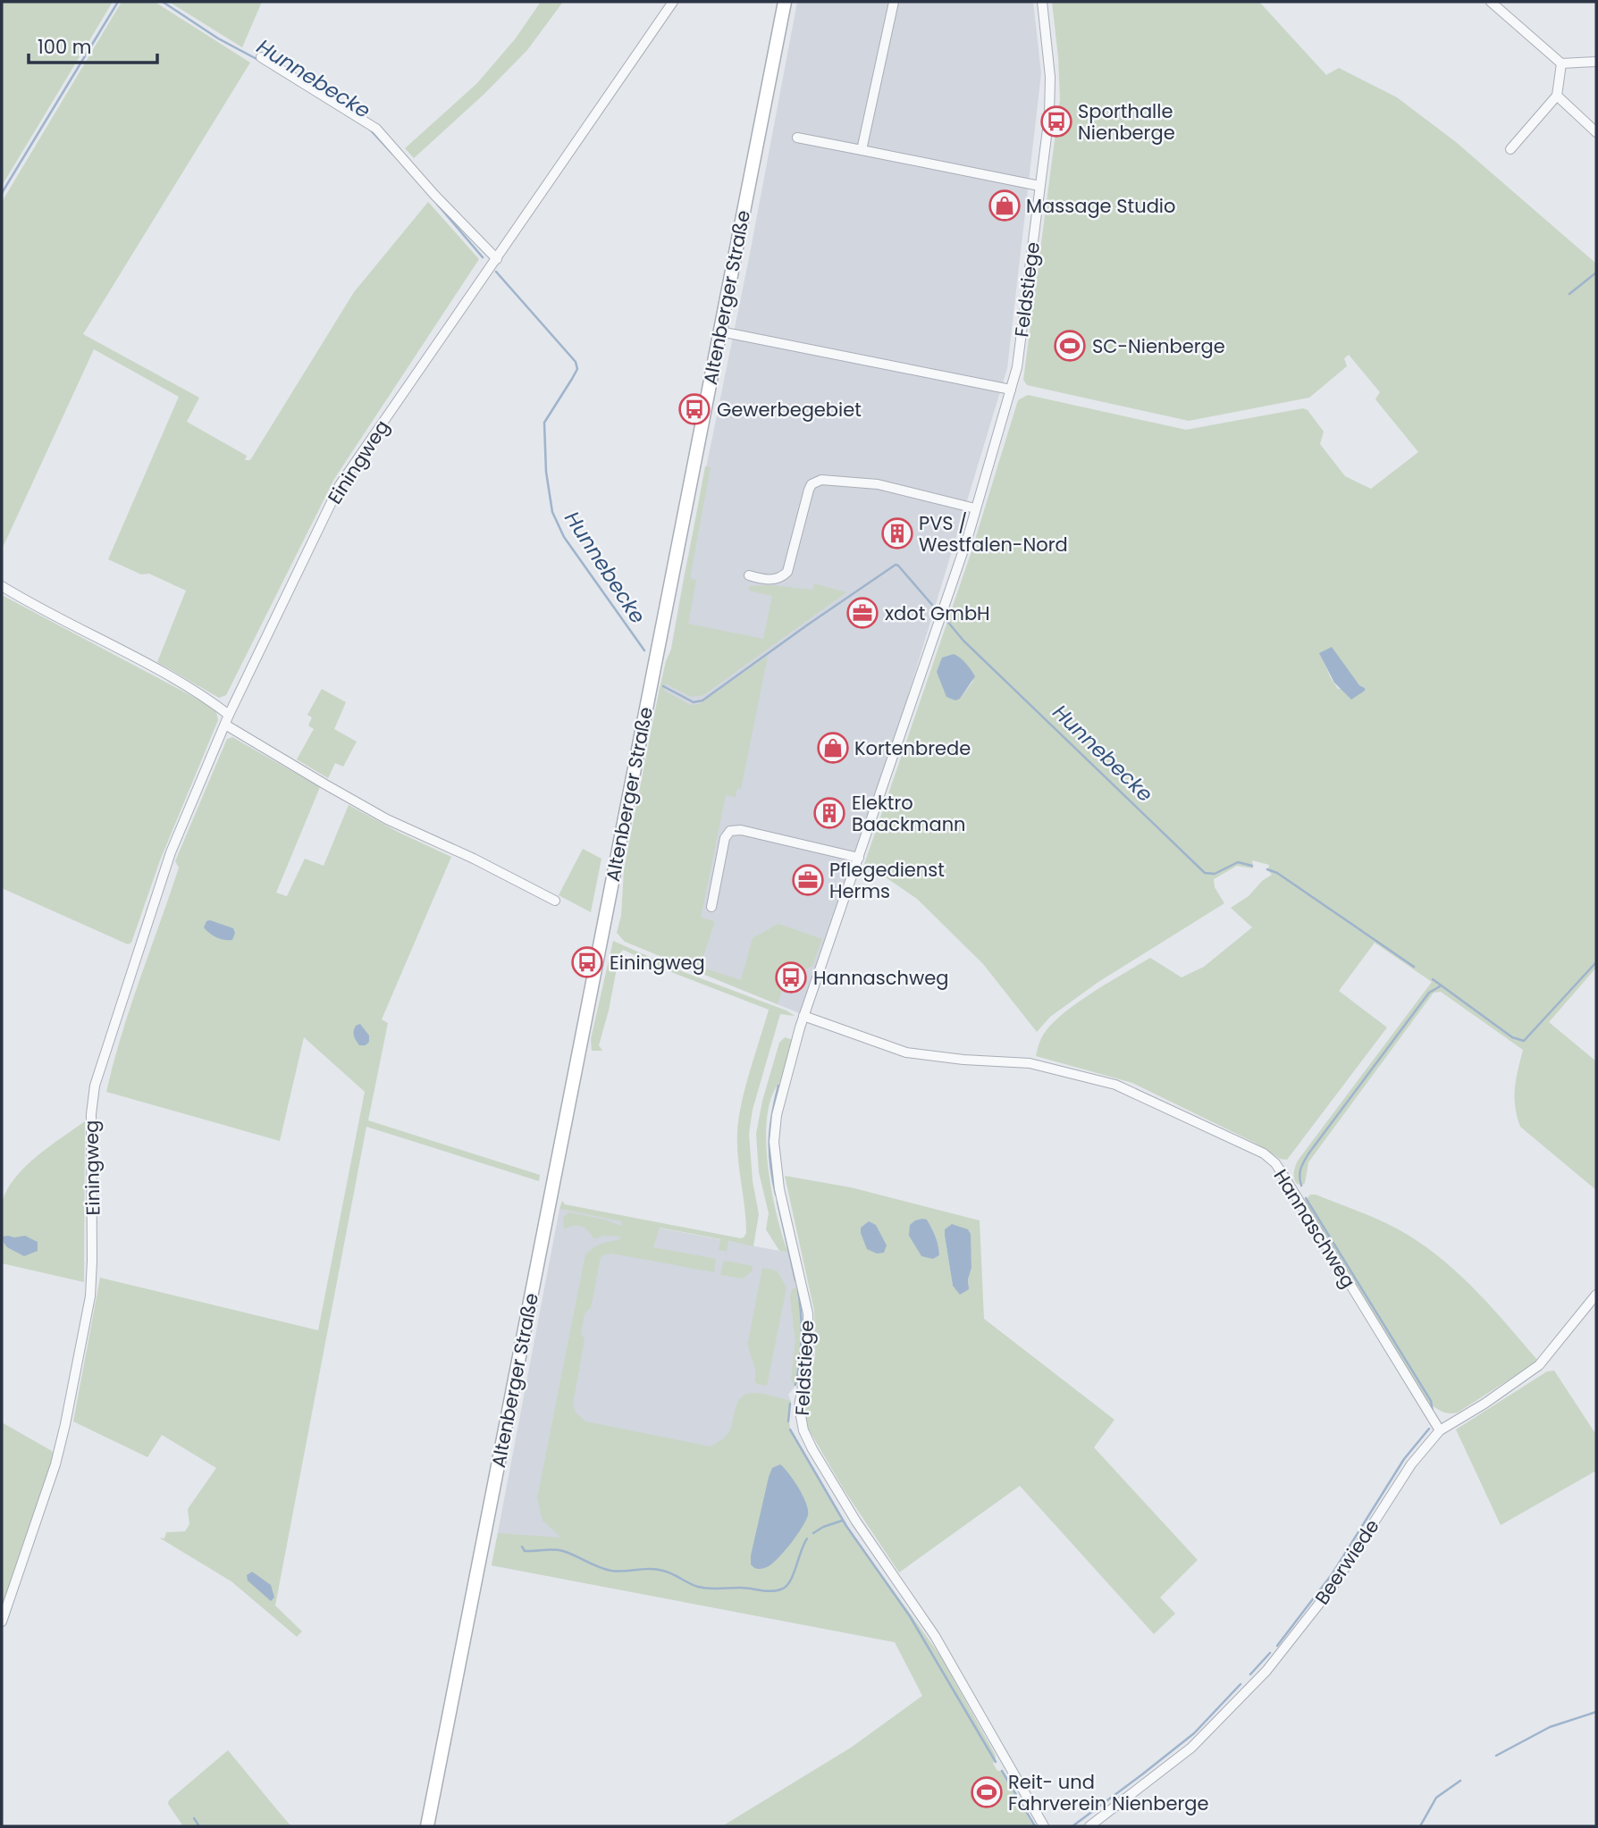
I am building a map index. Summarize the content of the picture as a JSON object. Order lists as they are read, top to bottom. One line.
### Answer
{"streets":{"main road":["Altenberger Straße"],"street":["Feldstiege","Einingweg","Hannaschweg","Beerwiede"]},"crossings":[["Feldstiege","Hannaschweg"],["Hannaschweg","Beerwiede"]],"water":["Hunnebecke"],"places":{"bus stop":["Sporthalle Nienberge","Gewerbegebiet","Einingweg","Hannaschweg"],"shop":["Massage Studio","Kortenbrede"],"sports":["SC-Nienberge","Reit- und Fahrverein Nienberge"],"building":["PVS / Westfalen-Nord","Elektro Baackmann"],"office":["xdot GmbH","Pflegedienst Herms"]},"scale_bar":"100 m"}
